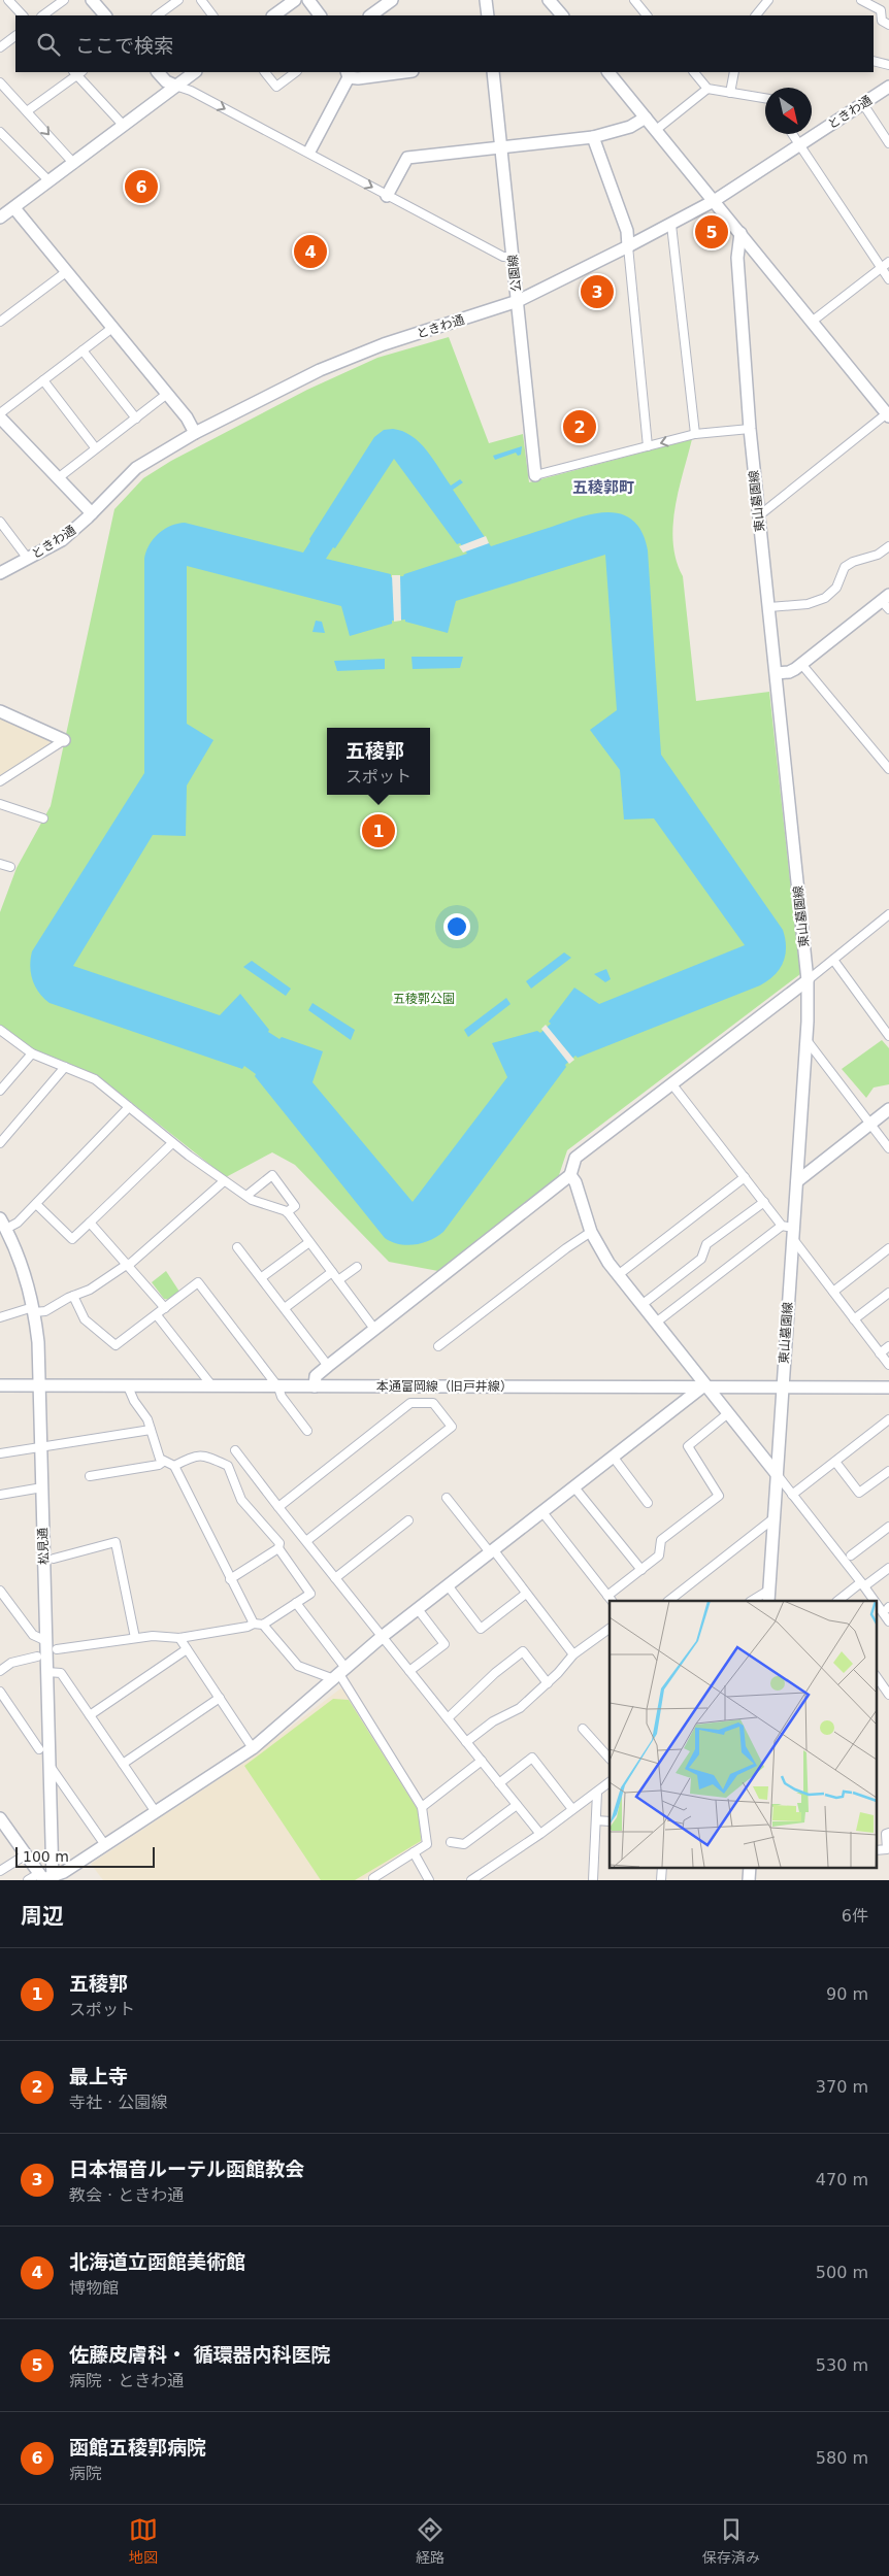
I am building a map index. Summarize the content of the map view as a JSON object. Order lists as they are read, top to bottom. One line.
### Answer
{"streets":{"street":["ときわ通","公園線","東山墓園線","本通富岡線（旧戸井線）","松見通"]},"crossings":[["ときわ通","公園線"],["東山墓園線","本通富岡線（旧戸井線）"],["本通富岡線（旧戸井線）","松見通"]],"districts":["五稜郭町"],"parks":["五稜郭公園"],"scale_bar":"100 m","north":"bottom right","page":{"search":"ここで検索","pins":["6","5","4","3","2","1"],"popup":["五稜郭","スポット"],"scale":"100 m","heading":["周辺","6件"],"list":[{"mark":"1","name":"五稜郭","note":"スポット","value":"90 m"},{"mark":"2","name":"最上寺","note":"寺社 · 公園線","value":"370 m"},{"mark":"3","name":"日本福音ルーテル函館教会","note":"教会 · ときわ通","value":"470 m"},{"mark":"4","name":"北海道立函館美術館","note":"博物館","value":"500 m"},{"mark":"5","name":"佐藤皮膚科・ 循環器内科医院","note":"病院 · ときわ通","value":"530 m"},{"mark":"6","name":"函館五稜郭病院","note":"病院","value":"580 m"}],"nav":["地図","経路","保存済み"]}}
